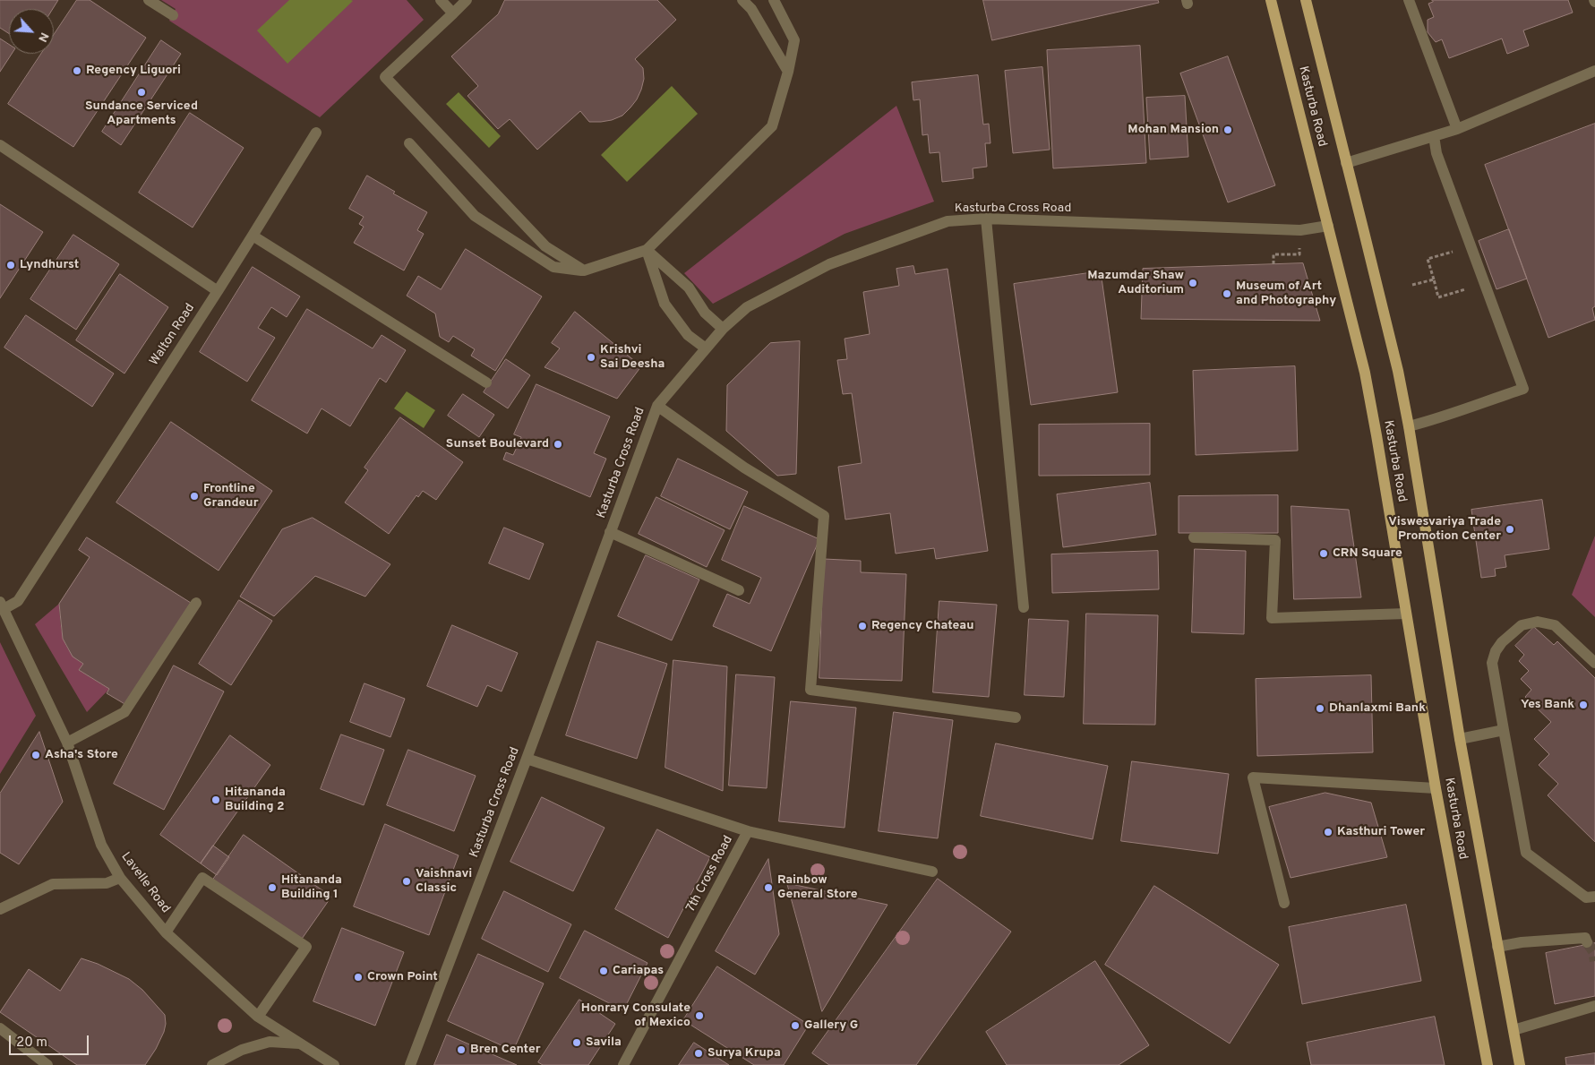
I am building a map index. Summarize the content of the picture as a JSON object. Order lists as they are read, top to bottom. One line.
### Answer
{"streets":{"main road":["Kasturba Road"],"street":["Kasturba Cross Road","Walton Road","7th Cross Road","Lavelle Road"]},"crossings":[["Kasturba Road","Kasturba Cross Road"],["Kasturba Cross Road","7th Cross Road"],["Walton Road","Lavelle Road"]],"places":["Regency Liguori","Sundance Serviced Apartments","Mohan Mansion","Lyndhurst","Mazumdar Shaw Auditorium","Museum of Art and Photography","Krishvi Sai Deesha","Sunset Boulevard","Frontline Grandeur","Viswesvariya Trade Promotion Center","CRN Square","Regency Chateau","Yes Bank","Dhanlaxmi Bank","Asha's Store","Hitananda Building 2","Kasthuri Tower","Vaishnavi Classic","Hitananda Building 1","Rainbow General Store","Cariapas","Crown Point","Honrary Consulate of Mexico","Gallery G","Savila","Bren Center","Surya Krupa"],"scale_bar":"20 m","north":"bottom right"}
